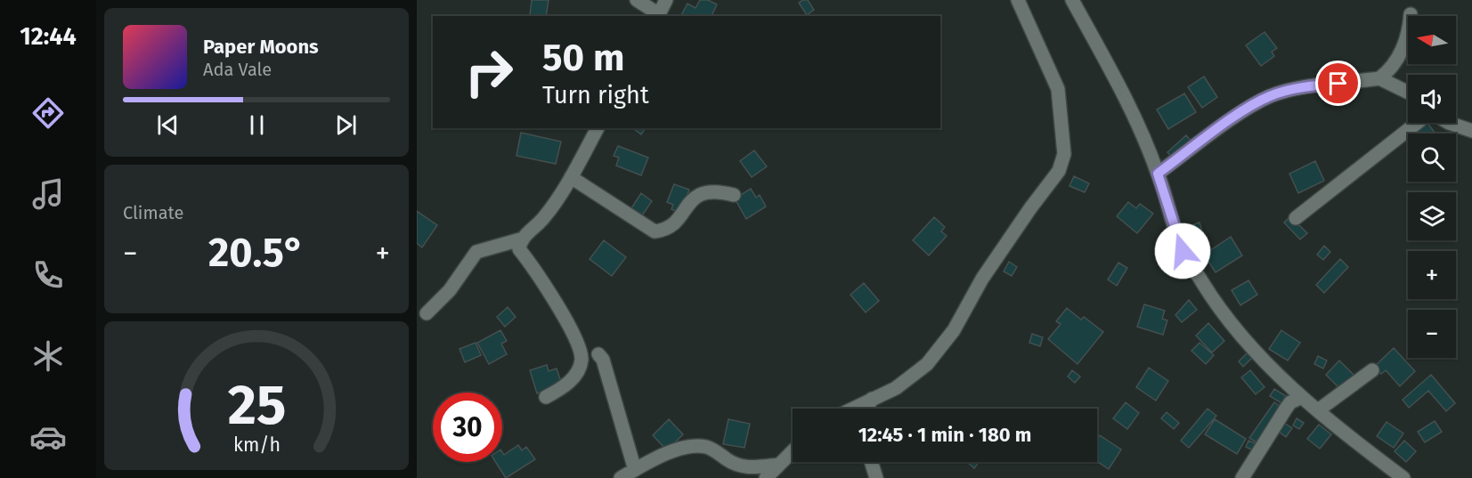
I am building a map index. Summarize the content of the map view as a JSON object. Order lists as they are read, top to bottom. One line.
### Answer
{"north":"left","page":{"tabs":"12:44","map_buttons":["+","−"],"turn":["50 m","Turn right"],"song":["Paper Moons","Ada Vale"],"tile":"Climate","heat":["−","20.5°","+"],"limit":"30","trip":"12:45 · 1 min · 180 m","gauge":["25","km/h"]}}
